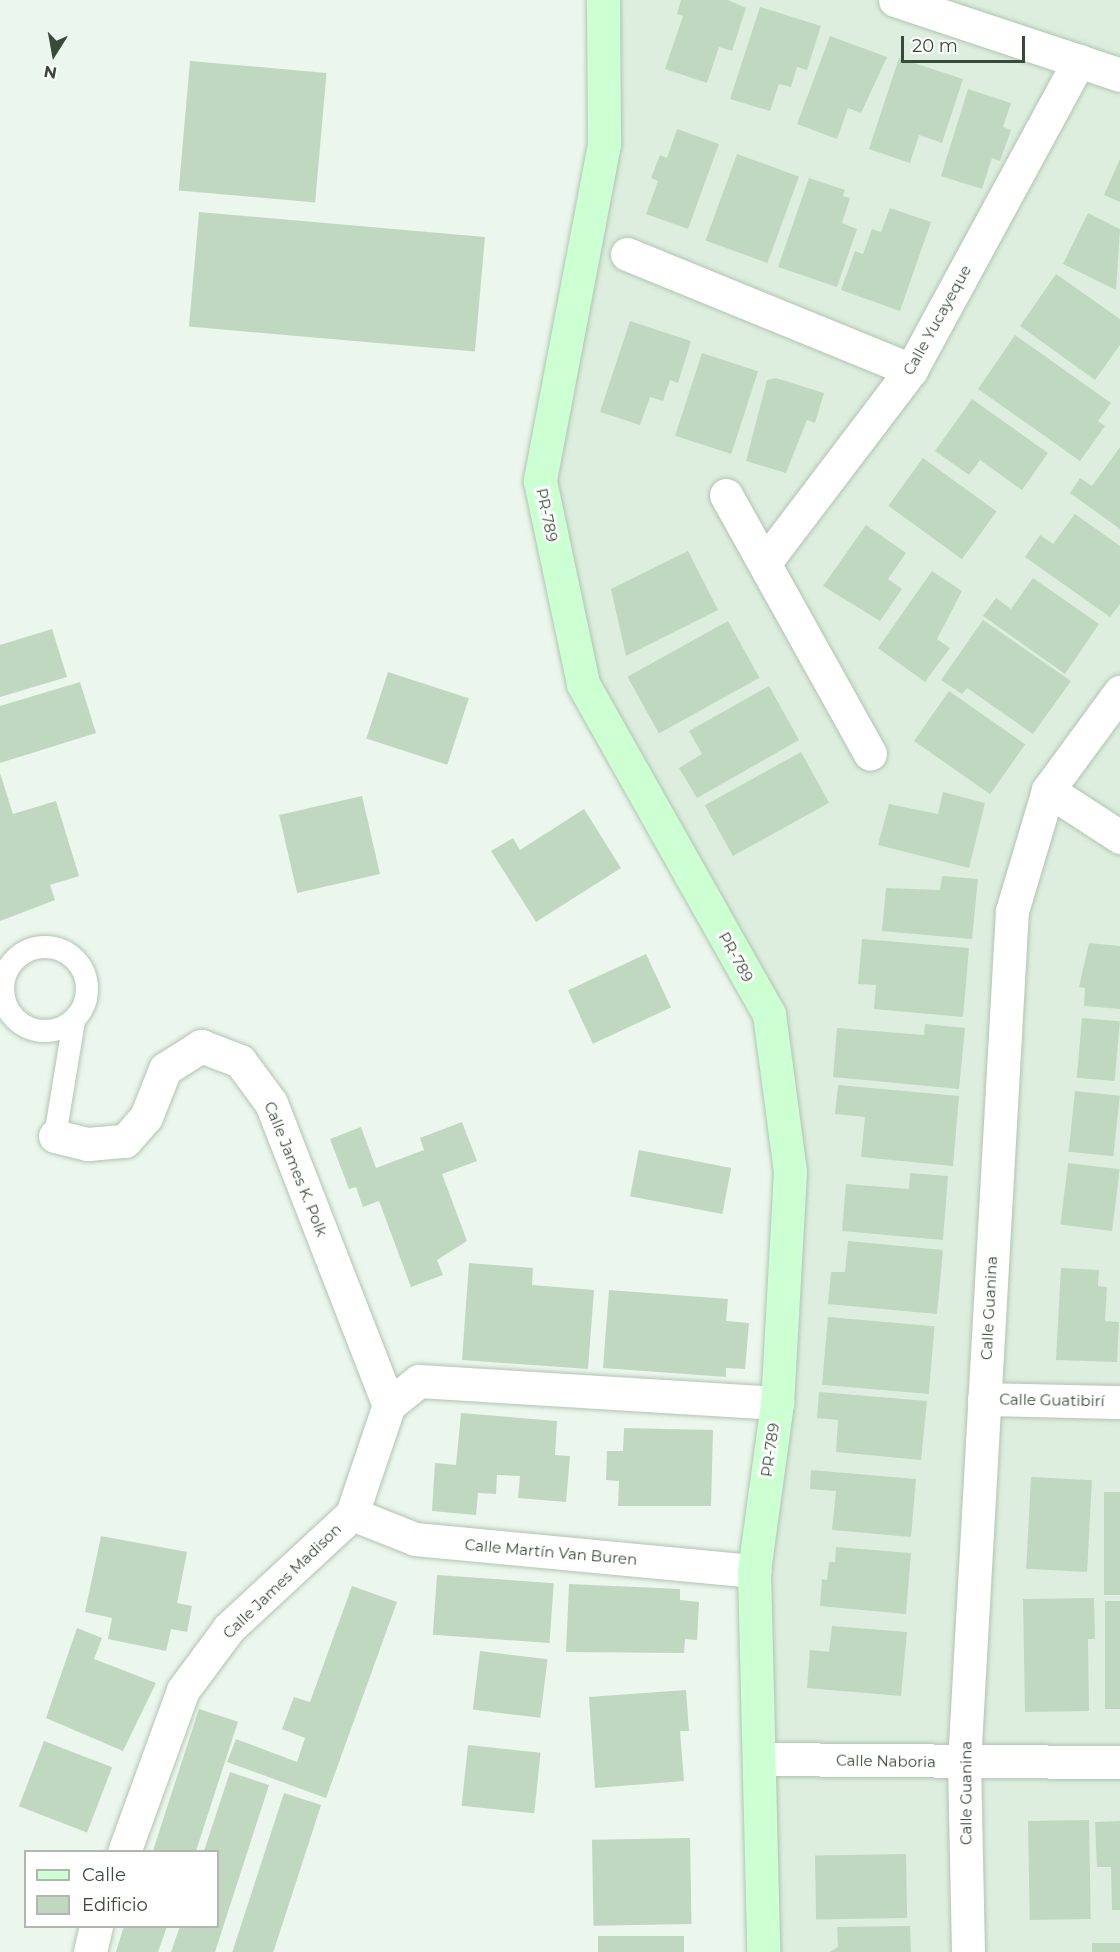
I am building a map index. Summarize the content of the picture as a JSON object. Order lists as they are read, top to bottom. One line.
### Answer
{"streets":{"street":["Calle Yucayeque","PR-789","Calle James K. Polk","Calle Guanina","Calle Guatibirí","Calle Martín Van Buren","Calle James Madison","Calle Naboria"]},"crossings":[["PR-789","Calle Martín Van Buren"],["PR-789","Calle Naboria"],["Calle James K. Polk","Calle James Madison"],["Calle Guanina","Calle Guatibirí"],["Calle Guanina","Calle Naboria"],["Calle Martín Van Buren","Calle James Madison"]],"legend":["Calle","Edificio"],"scale_bar":"20 m","north":"bottom"}
